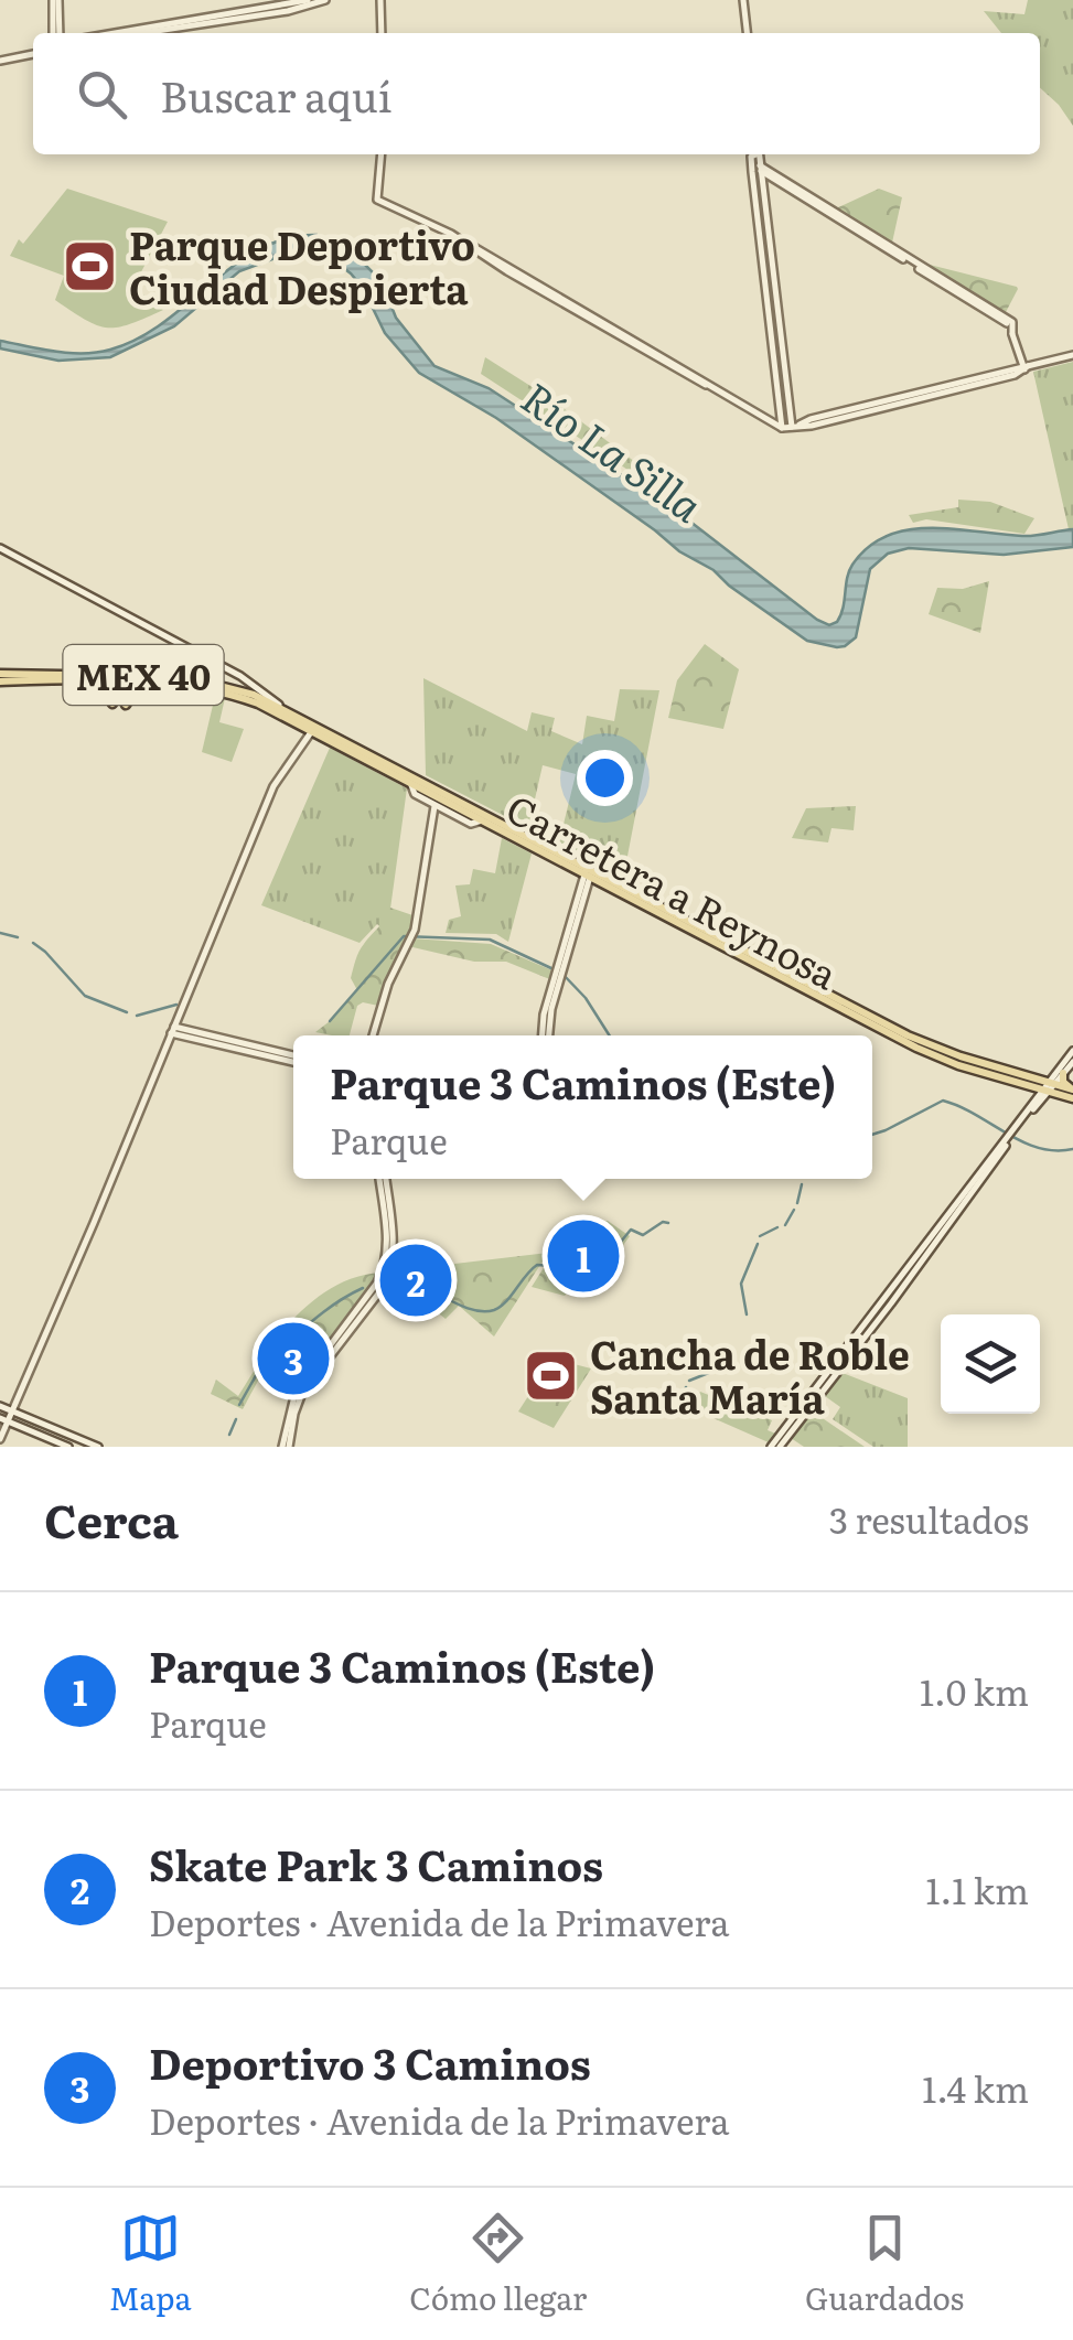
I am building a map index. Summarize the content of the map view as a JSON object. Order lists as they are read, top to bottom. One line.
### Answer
{"streets":{"main road":["MEX 40","Carretera a Reynosa"]},"crossings":[["MEX 40","Carretera a Reynosa"]],"water":["Río La Silla"],"places":{"sports":["Parque Deportivo Ciudad Despierta","Cancha de Roble Santa María"]},"page":{"search":"Buscar aquí","popup":["Parque 3 Caminos (Este)","Parque"],"pins":["1","2","3"],"heading":["Cerca","3 resultados"],"list":[{"mark":"1","name":"Parque 3 Caminos (Este)","note":"Parque","value":"1.0 km"},{"mark":"2","name":"Skate Park 3 Caminos","note":"Deportes · Avenida de la Primavera","value":"1.1 km"},{"mark":"3","name":"Deportivo 3 Caminos","note":"Deportes · Avenida de la Primavera","value":"1.4 km"}],"nav":["Mapa","Cómo llegar","Guardados"]}}
